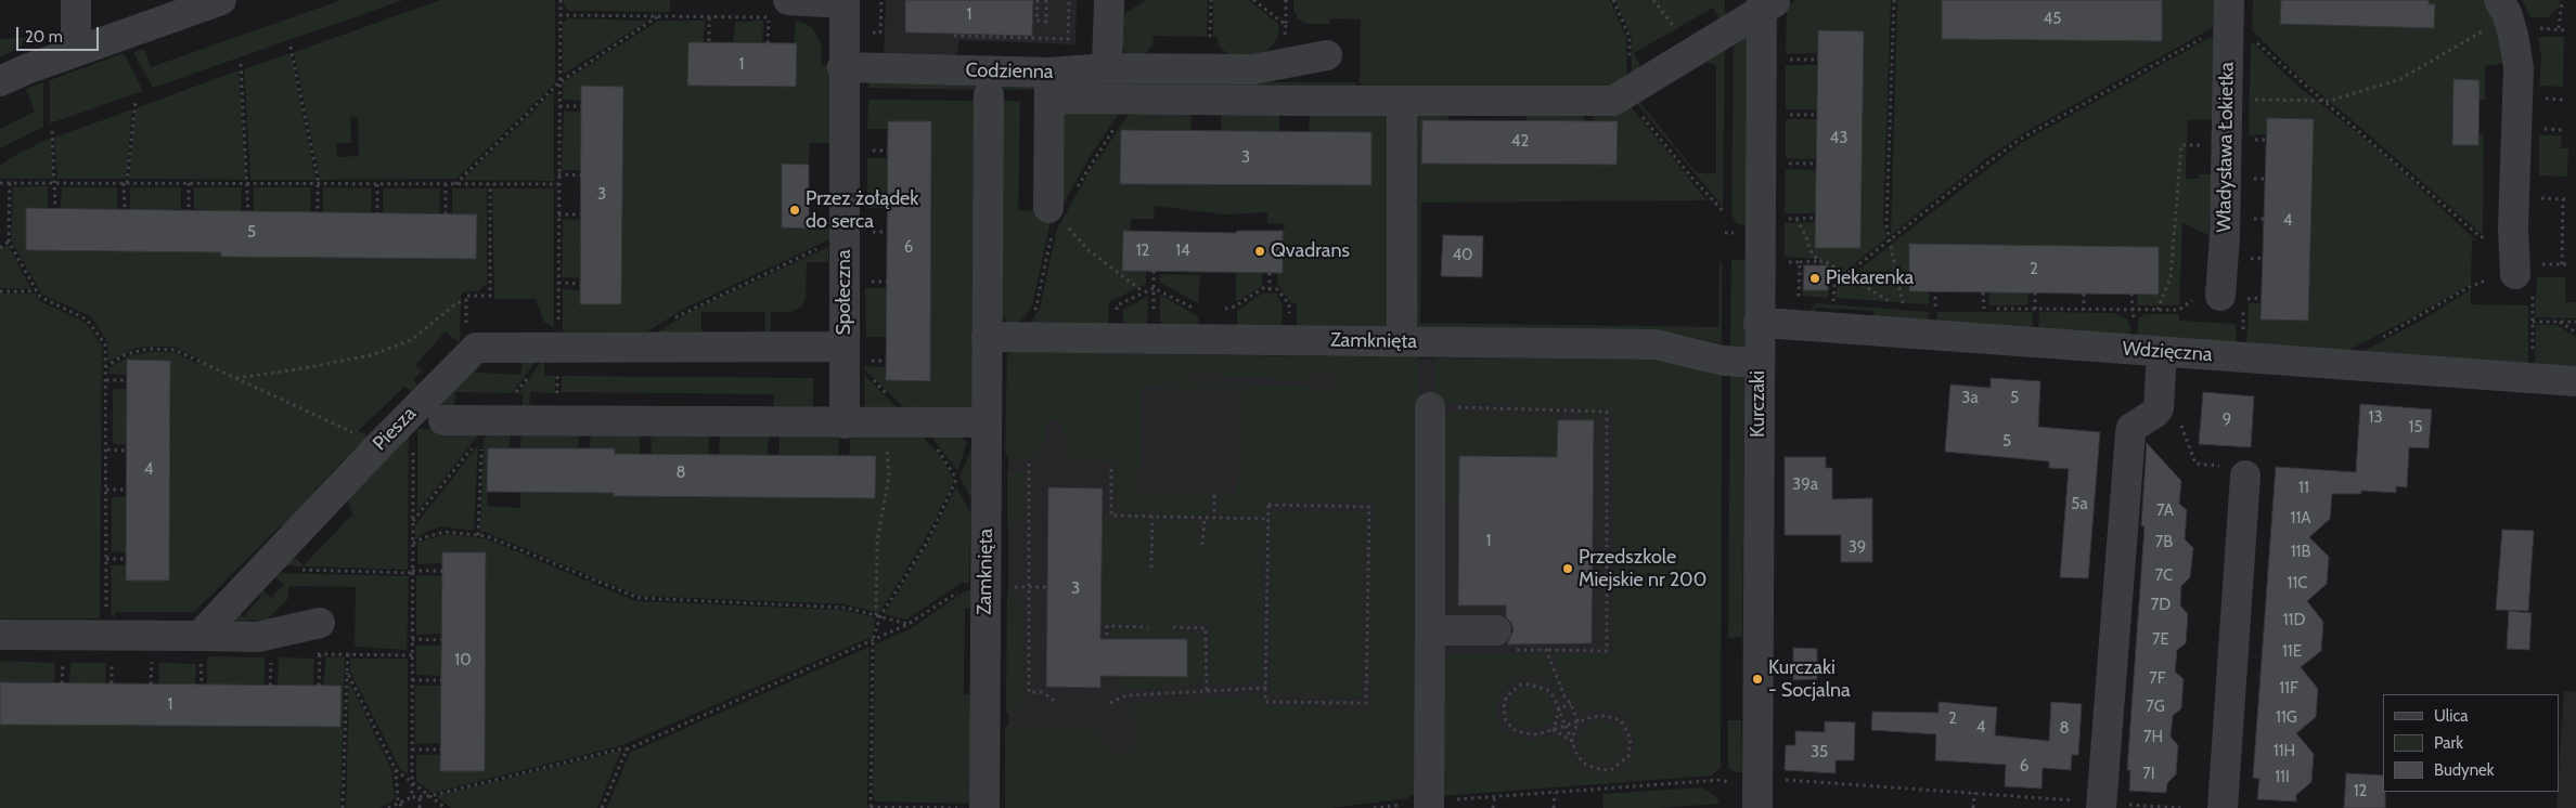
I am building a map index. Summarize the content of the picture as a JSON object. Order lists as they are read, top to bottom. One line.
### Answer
{"streets":{"street":["Codzienna","Władysława Łokietka","Społeczna","Zamknięta","Wdzięczna","Kurczaki","Piesza"]},"crossings":[["Codzienna","Społeczna"],["Społeczna","Piesza"],["Zamknięta","Kurczaki"],["Wdzięczna","Kurczaki"]],"places":["Przez żołądek do serca","Qvadrans","Piekarenka","Przedszkole Miejskie nr 200","Kurczaki - Socjalna"],"house_numbers":["1","45","1","43","42","3","3","4","5","6","12","14","40","2","3a","5","13","9","15","5","4","8","39a","11","5a","7A","11A","1","7B","39","11B","7C","11C","3","7D","11D","7E","11E","10","7F","11F","1","7G","11G","2","4","8","7H","11H","35","6","7I","11I","12"],"legend":["Ulica","Park","Budynek"],"scale_bar":"20 m"}
